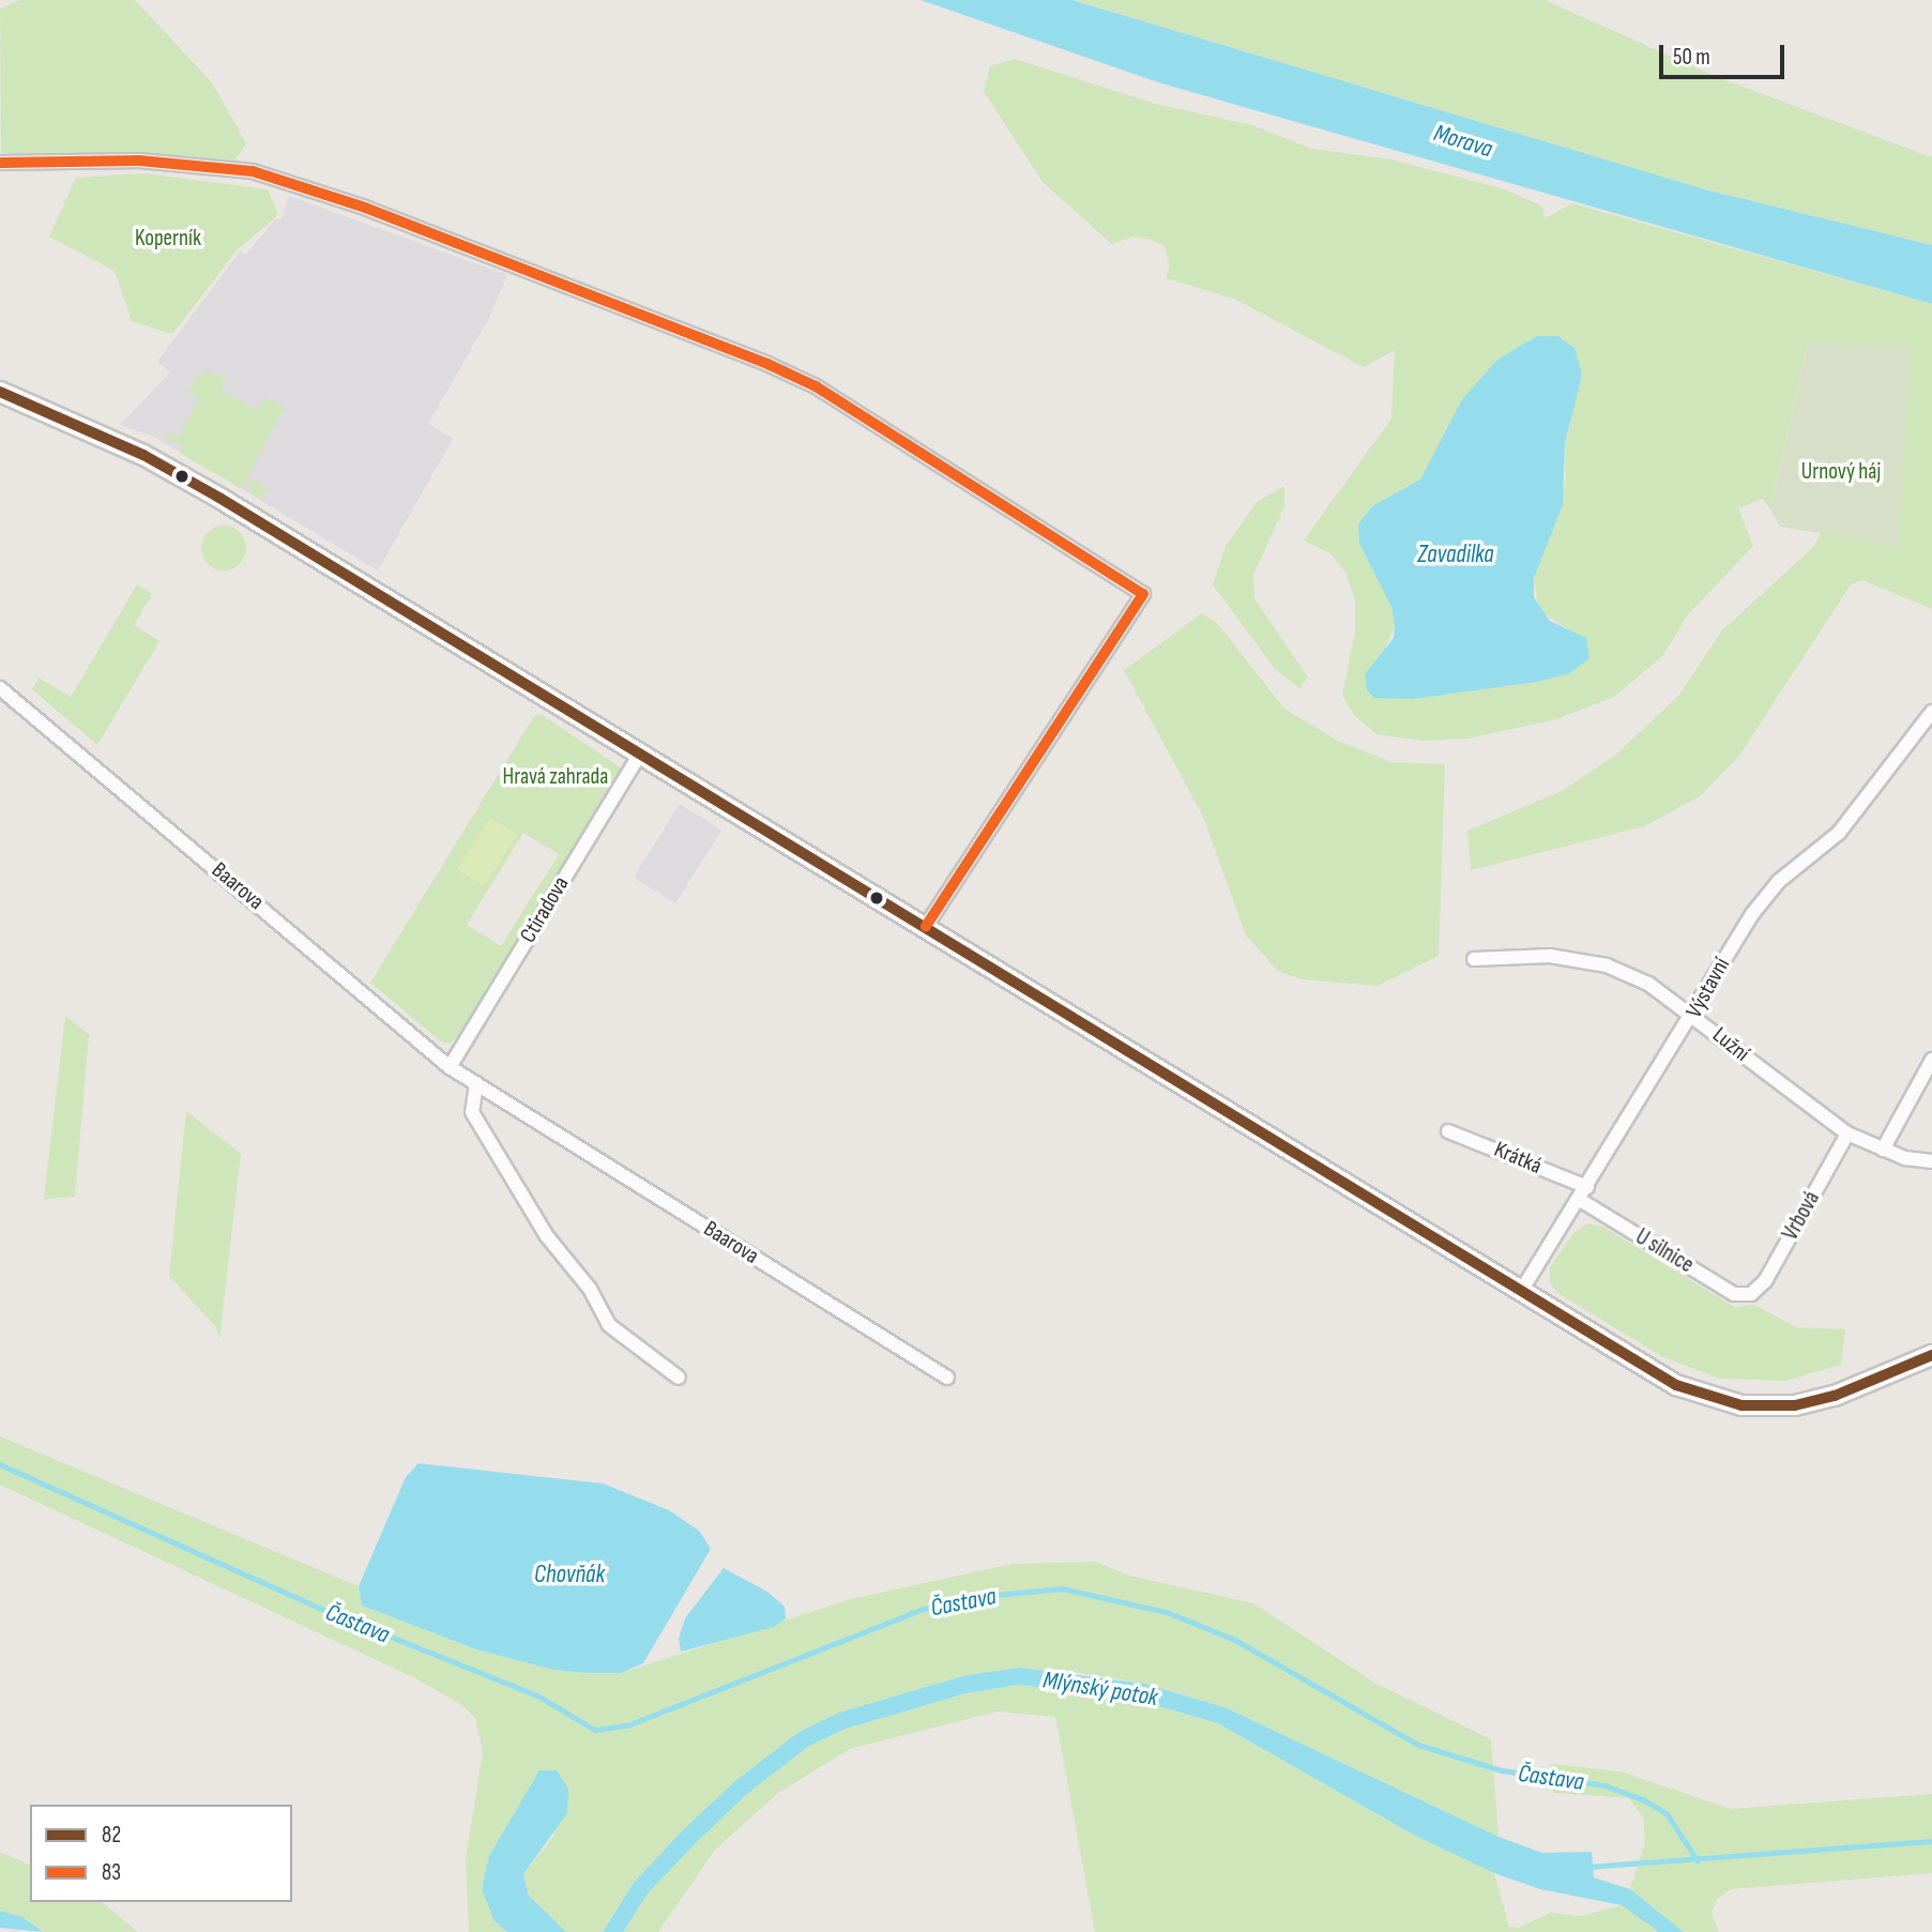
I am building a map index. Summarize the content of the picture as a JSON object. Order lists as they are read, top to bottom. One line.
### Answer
{"streets":{"street":["Baarova","Ctiradova","Výstavní","Lužní","Krátká","Vrbová","U silnice"]},"crossings":[["Baarova","Ctiradova"],["Výstavní","Lužní"],["Výstavní","Krátká"],["Výstavní","U silnice"],["Lužní","Vrbová"],["Vrbová","U silnice"]],"water":["Morava","Zavadilka","Chovňák","Častava","Mlýnský potok"],"parks":["Koperník","Urnový háj","Hravá zahrada"],"lines":["transit line 83","transit line 82"],"legend":["82","83"],"scale_bar":"50 m"}
